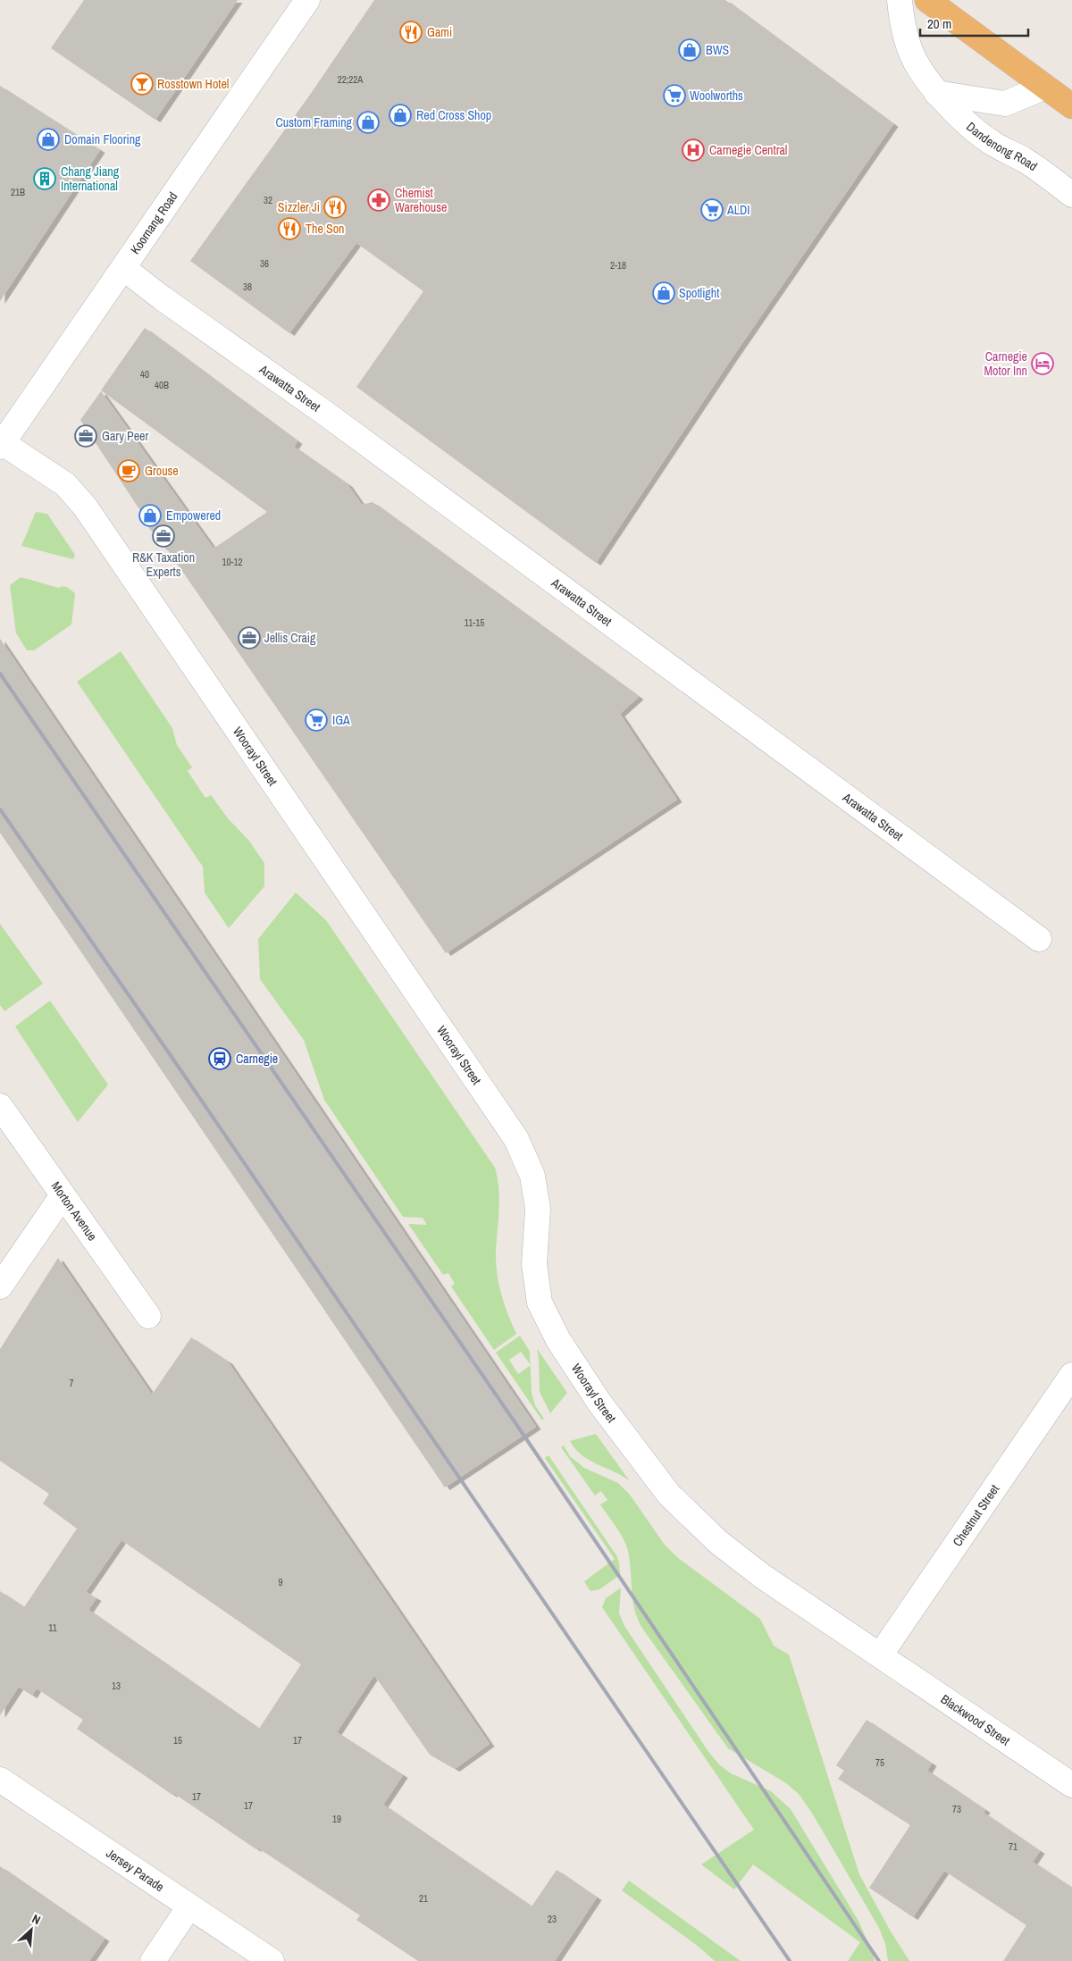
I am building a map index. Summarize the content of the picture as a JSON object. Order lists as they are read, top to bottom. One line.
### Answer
{"streets":{"street":["Dandenong Road","Koornang Road","Arawatta Street","Woorayl Street","Morton Avenue","Chestnut Street","Blackwood Street","Jersey Parade"]},"crossings":[["Koornang Road","Arawatta Street"],["Koornang Road","Woorayl Street"],["Woorayl Street","Chestnut Street"],["Woorayl Street","Blackwood Street"],["Chestnut Street","Blackwood Street"]],"places":{"restaurant":["Gami","Sizzler Ji","The Son"],"shop":["BWS","Red Cross Shop","Custom Framing","Domain Flooring","Spotlight","Empowered"],"bar":["Rosstown Hotel"],"supermarket":["Woolworths","ALDI","IGA"],"hospital":["Carnegie Central"],"building":["Chang Jiang International"],"pharmacy":["Chemist Warehouse"],"hotel":["Carnegie Motor Inn"],"office":["Gary Peer","R&K Taxation Experts","Jellis Craig"],"cafe":["Grouse"],"station":["Carnegie"]},"house_numbers":["22;22A","21B","32","36","2-18","38","40","40B","10-12","11-15","7","9","11","13","15","17","75","17","17","73","19","71","21","23"],"scale_bar":"20 m","north":"top right"}
